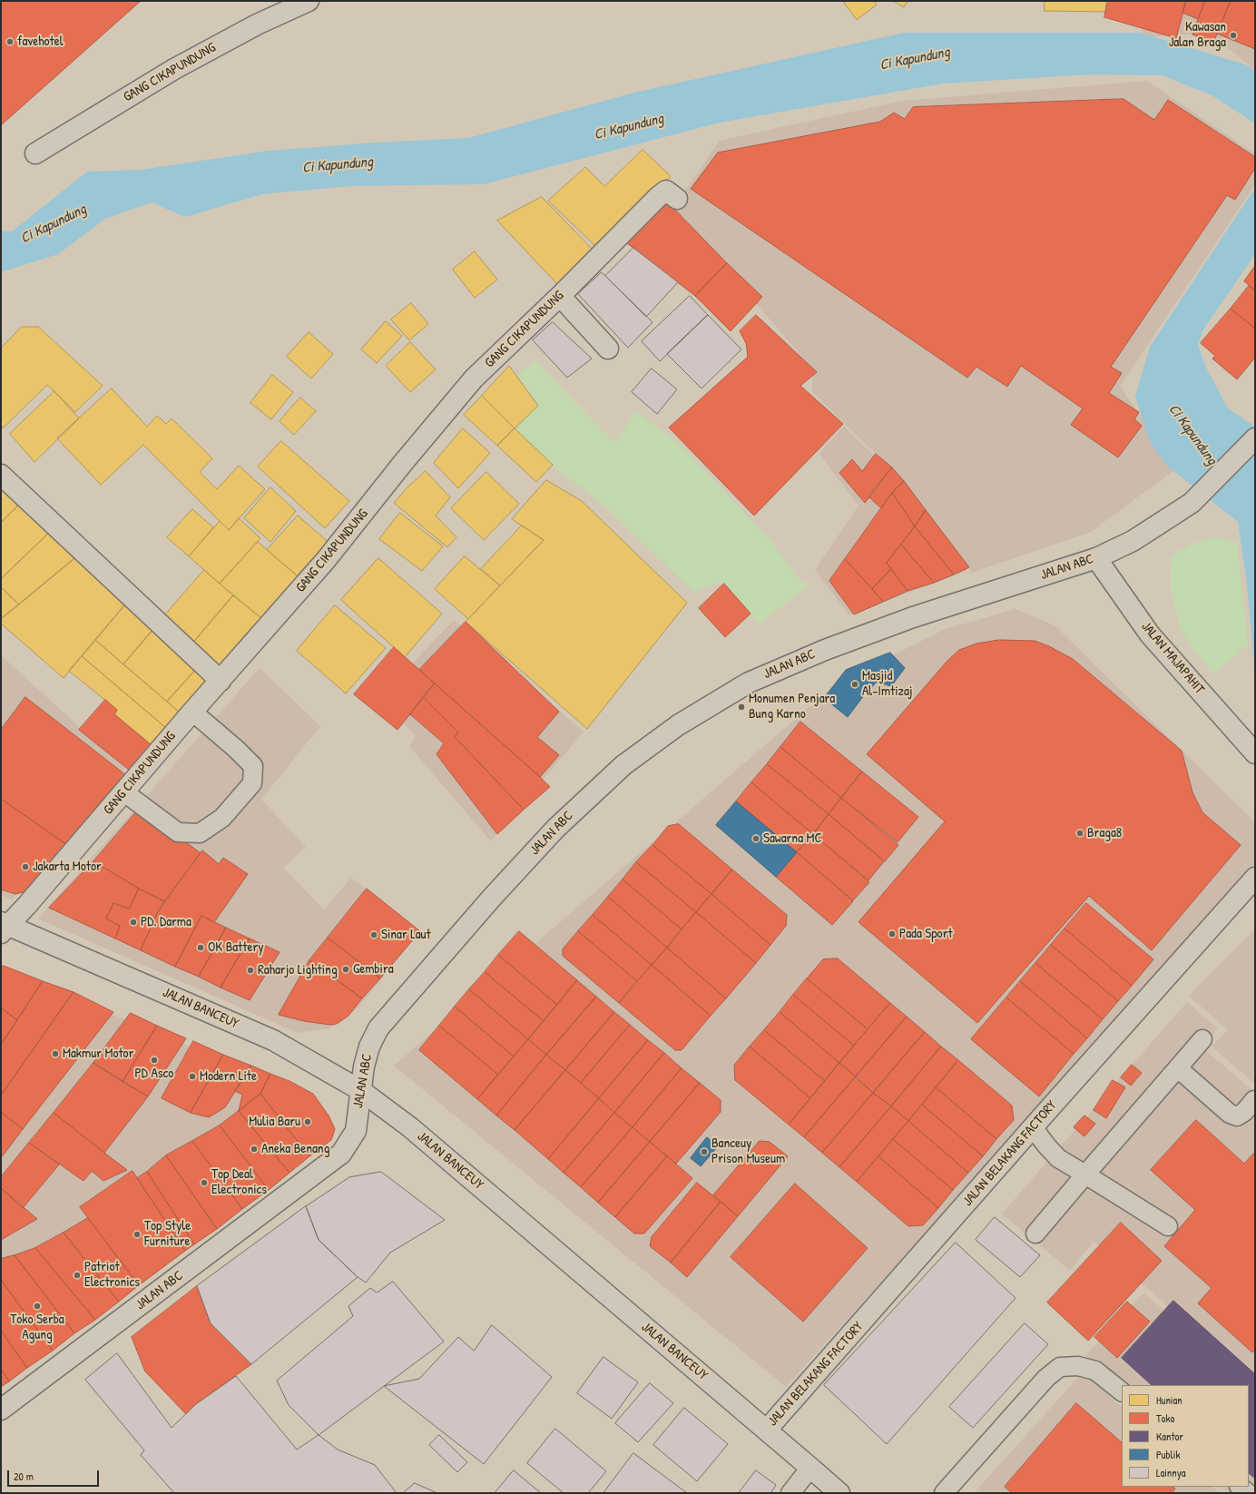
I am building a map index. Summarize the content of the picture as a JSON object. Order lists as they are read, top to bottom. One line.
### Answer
{"streets":{"street":["GANG CIKAPUNDUNG","JALAN ABC","JALAN MAJAPAHIT","JALAN BANCEUY","JALAN BELAKANG FACTORY"]},"crossings":[["GANG CIKAPUNDUNG","JALAN BANCEUY"],["JALAN ABC","JALAN MAJAPAHIT"],["JALAN ABC","JALAN BANCEUY"],["JALAN BANCEUY","JALAN BELAKANG FACTORY"]],"water":["Ci Kapundung"],"places":["Kawasan Jalan Braga","favehotel","Masjid Al-Imtizaj","Monumen Penjara Bung Karno","Braga8","Sawarna MC","Jakarta Motor","PD. Darma","Pada Sport","Sinar Laut","OK Battery","Gembira","Raharjo Lighting","Makmur Motor","PD Asco","Modern Lite","Mulia Baru","Aneka Benang","Banceuy Prison Museum","Top Deal Electronics","Top Style Furniture","Patriot Electronics","Toko Serba Agung"],"legend":["Hunian","Toko","Kantor","Publik","Lainnya"],"scale_bar":"20 m"}
